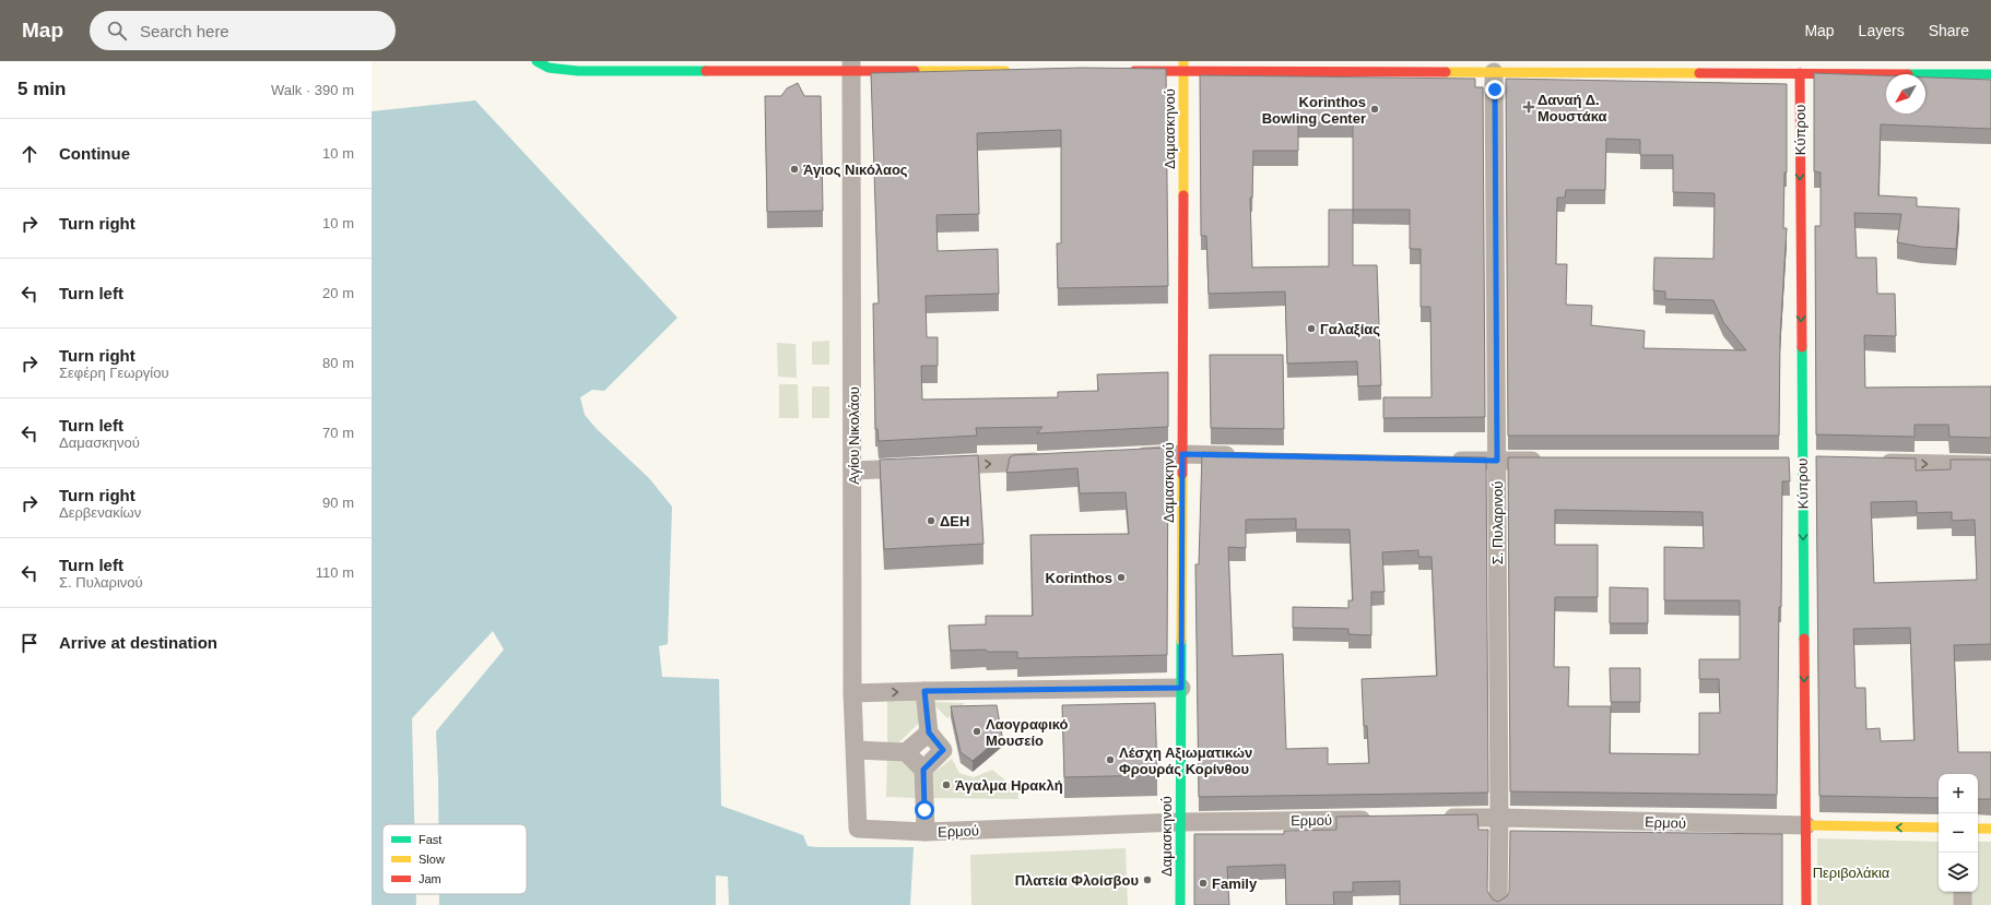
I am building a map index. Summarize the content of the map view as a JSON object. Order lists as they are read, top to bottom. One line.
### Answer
{"streets":{"street":["Δαμασκηνού","Κύπρου","Αγίου Νικολάου","Σ. Πυλαρινού","Ερμού"]},"crossings":[["Δαμασκηνού","Ερμού"],["Κύπρου","Ερμού"],["Αγίου Νικολάου","Ερμού"],["Σ. Πυλαρινού","Ερμού"]],"one_way":["Κύπρου"],"parks":["Περιβολάκια"],"places":{"health":["Δαναή Δ. Μουστάκα"],"other":["Korinthos Bowling Center","Άγιος Νικόλαος","Γαλαξίας","ΔΕΗ","Korinthos","Λαογραφικό Μουσείο","Λέσχη Αξιωματικών Φρουράς Κορίνθου","Άγαλμα Ηρακλή","Πλατεία Φλοίσβου","Family"]},"legend":["Fast","Slow","Jam"],"north":"bottom left","page":{"header":"Map","search":"Search here","nav":["Map","Layers","Share"],"heading":["5 min","Walk · 390 m"],"list":[["Continue","10 m"],["Turn right","10 m"],["Turn left","20 m"],["Turn right","Σεφέρη Γεωργίου","80 m"],["Turn left","Δαμασκηνού","70 m"],["Turn right","Δερβενακίων","90 m"],["Turn left","Σ. Πυλαρινού","110 m"],"Arrive at destination"],"map_buttons":["+","−"]}}
